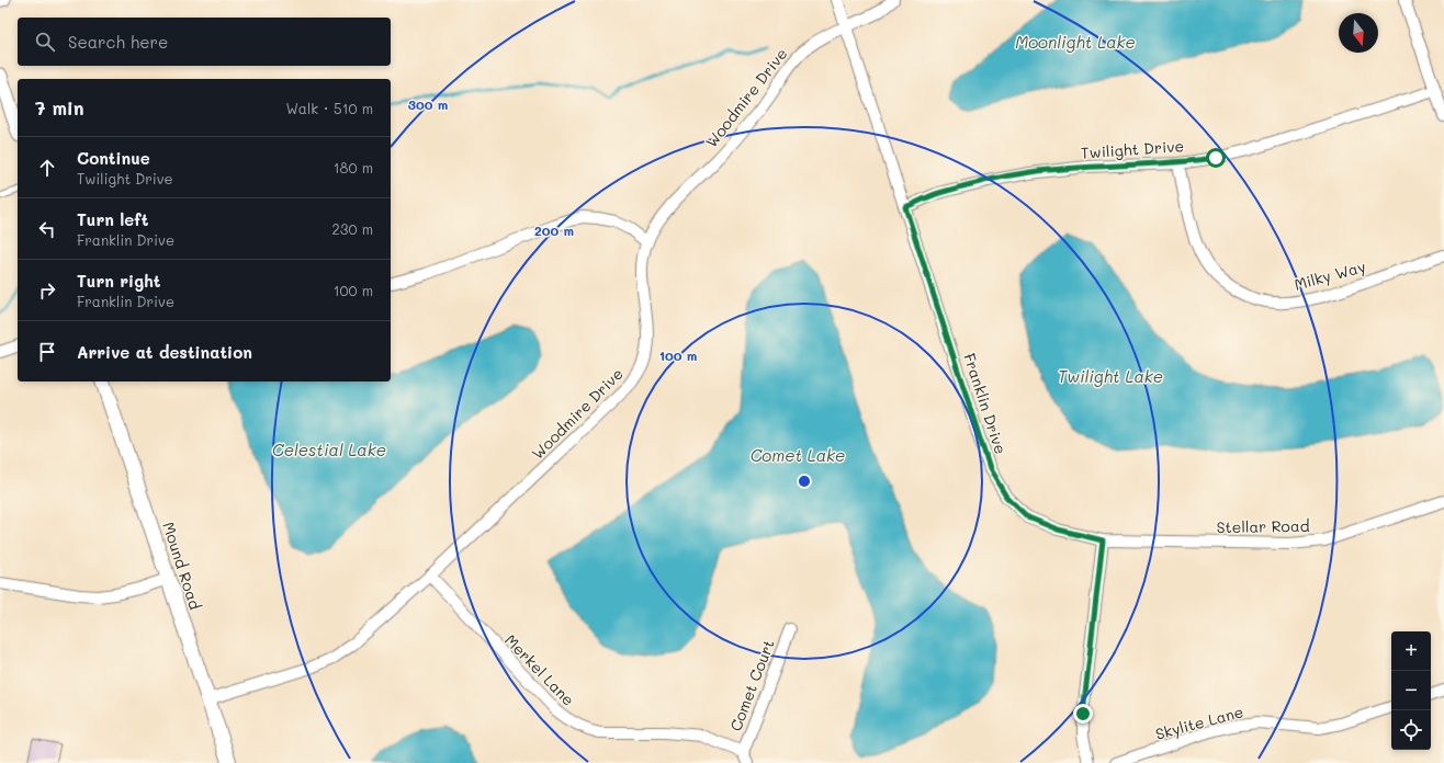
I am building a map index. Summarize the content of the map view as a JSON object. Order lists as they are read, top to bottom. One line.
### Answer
{"streets":{"street":["Woodmire Drive","Twilight Drive","Milky Way","Franklin Drive","Stellar Road","Mound Road","Merkel Lane","Comet Court","Skylite Lane"]},"crossings":[["Woodmire Drive","Franklin Drive"],["Woodmire Drive","Mound Road"],["Woodmire Drive","Merkel Lane"],["Twilight Drive","Milky Way"],["Twilight Drive","Franklin Drive"],["Franklin Drive","Stellar Road"],["Merkel Lane","Comet Court"]],"water":["Moonlight Lake","Twilight Lake","Celestial Lake","Comet Lake"],"north":"bottom","page":{"search":"Search here","heading":["7 min","Walk · 510 m"],"list":[["Continue","Twilight Drive","180 m"],["Turn left","Franklin Drive","230 m"],["Turn right","Franklin Drive","100 m"],"Arrive at destination"],"map_buttons":["+","−"]},"rings":["300 m","200 m","100 m"]}
